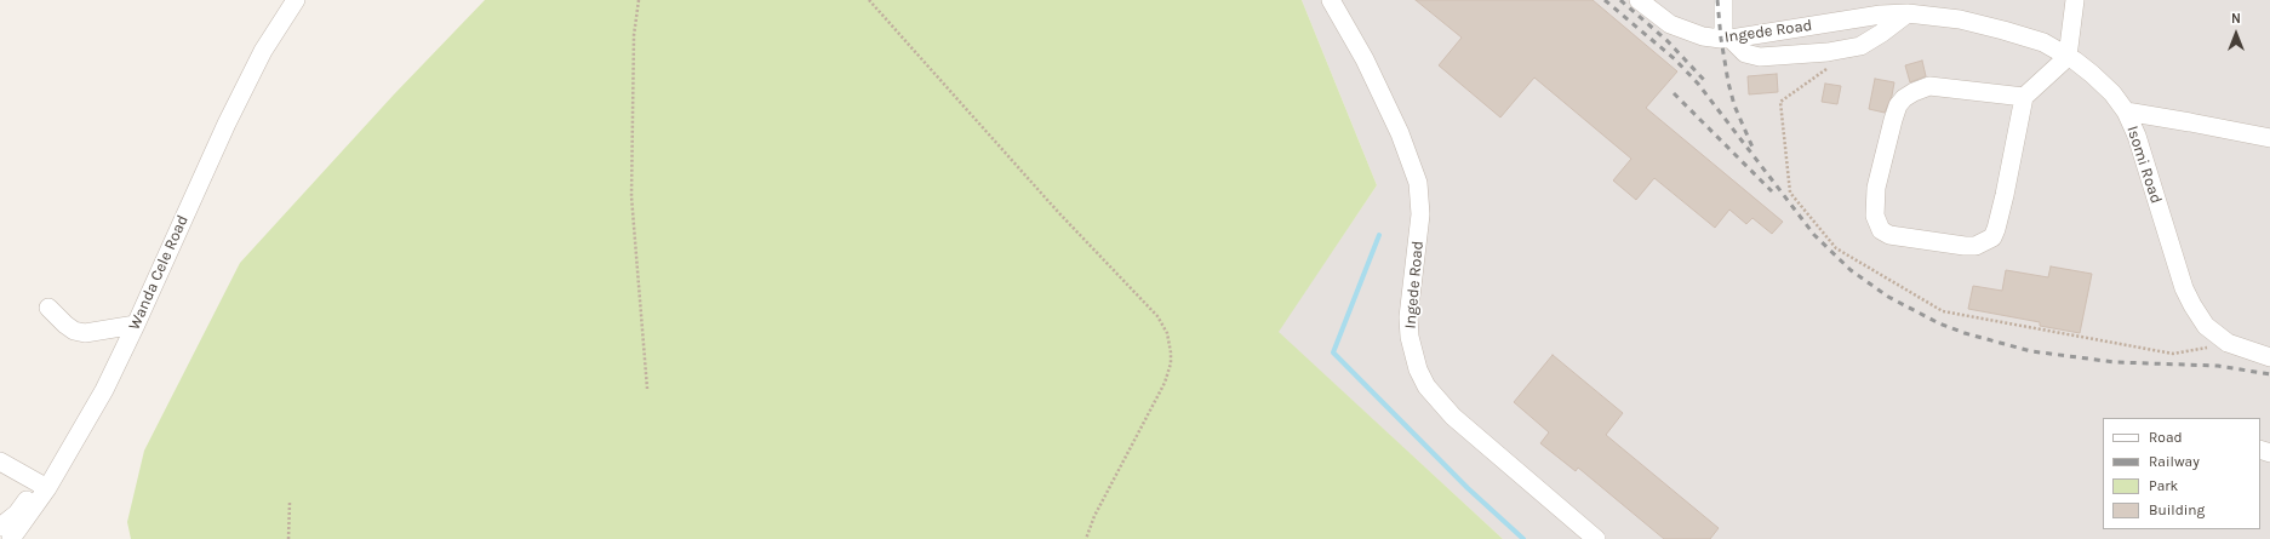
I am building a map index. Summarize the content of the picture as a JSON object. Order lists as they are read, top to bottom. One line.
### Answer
{"streets":{"street":["Ingede Road","Isomi Road","Wanda Cele Road"]},"crossings":[["Ingede Road","Isomi Road"]],"legend":["Road","Railway","Park","Building"],"north":"top"}
